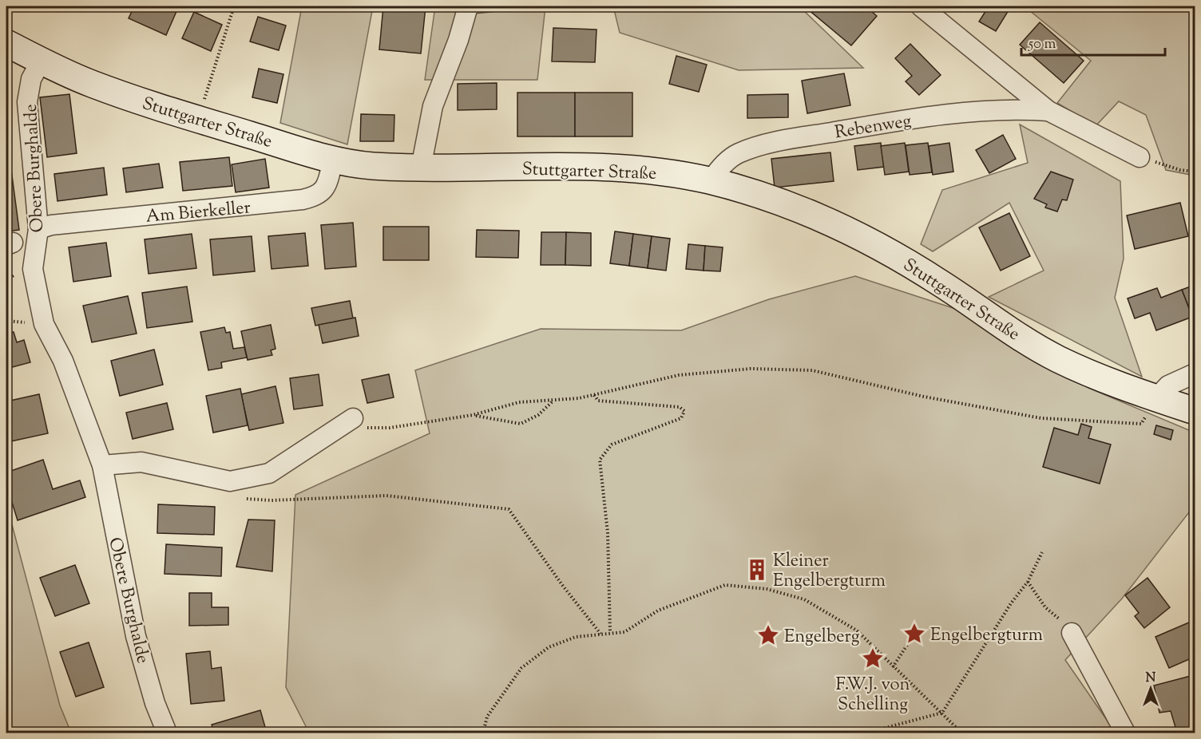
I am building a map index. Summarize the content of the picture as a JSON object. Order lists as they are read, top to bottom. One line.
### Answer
{"streets":{"main road":["Stuttgarter Straße"],"street":["Rebenweg","Obere Burghalde","Am Bierkeller"]},"crossings":[["Stuttgarter Straße","Rebenweg"],["Stuttgarter Straße","Obere Burghalde"],["Stuttgarter Straße","Am Bierkeller"],["Obere Burghalde","Am Bierkeller"]],"places":{"building":["Kleiner Engelbergturm"],"place":["Engelbergturm","Engelberg","F.W.J. von Schelling"]},"scale_bar":"50 m","north":"top"}
